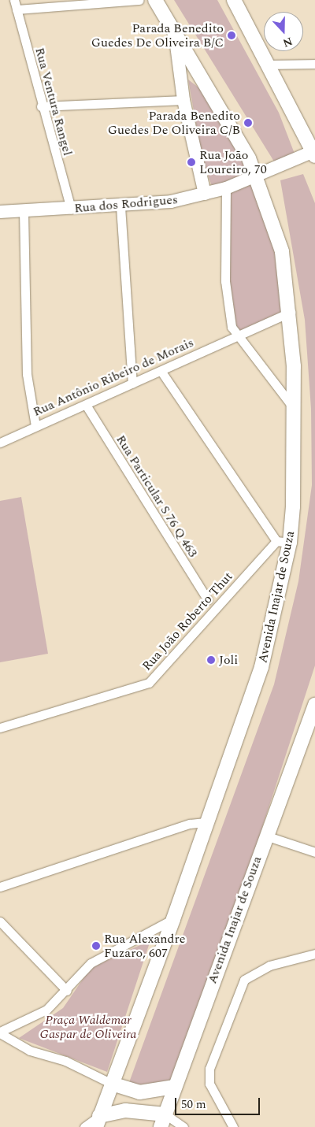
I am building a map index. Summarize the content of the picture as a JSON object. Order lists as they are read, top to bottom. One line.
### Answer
{"streets":{"main road":["Avenida Inajar de Souza"],"street":["Rua Ventura Rangel","Rua dos Rodrigues","Rua Antônio Ribeiro de Morais","Rua Particular S 76 Q 463","Rua João Roberto Thut"]},"crossings":[["Rua Ventura Rangel","Rua dos Rodrigues"],["Rua dos Rodrigues","Avenida Inajar de Souza"],["Rua Antônio Ribeiro de Morais","Rua Particular S 76 Q 463"],["Rua Antônio Ribeiro de Morais","Avenida Inajar de Souza"],["Avenida Inajar de Souza","Rua João Roberto Thut"]],"parks":["Praça Waldemar Gaspar de Oliveira"],"places":["Parada Benedito Guedes De Oliveira B/C","Parada Benedito Guedes De Oliveira C/B","Rua João Loureiro, 70","Joli","Rua Alexandre Fuzaro, 607"],"scale_bar":"50 m","north":"bottom"}
